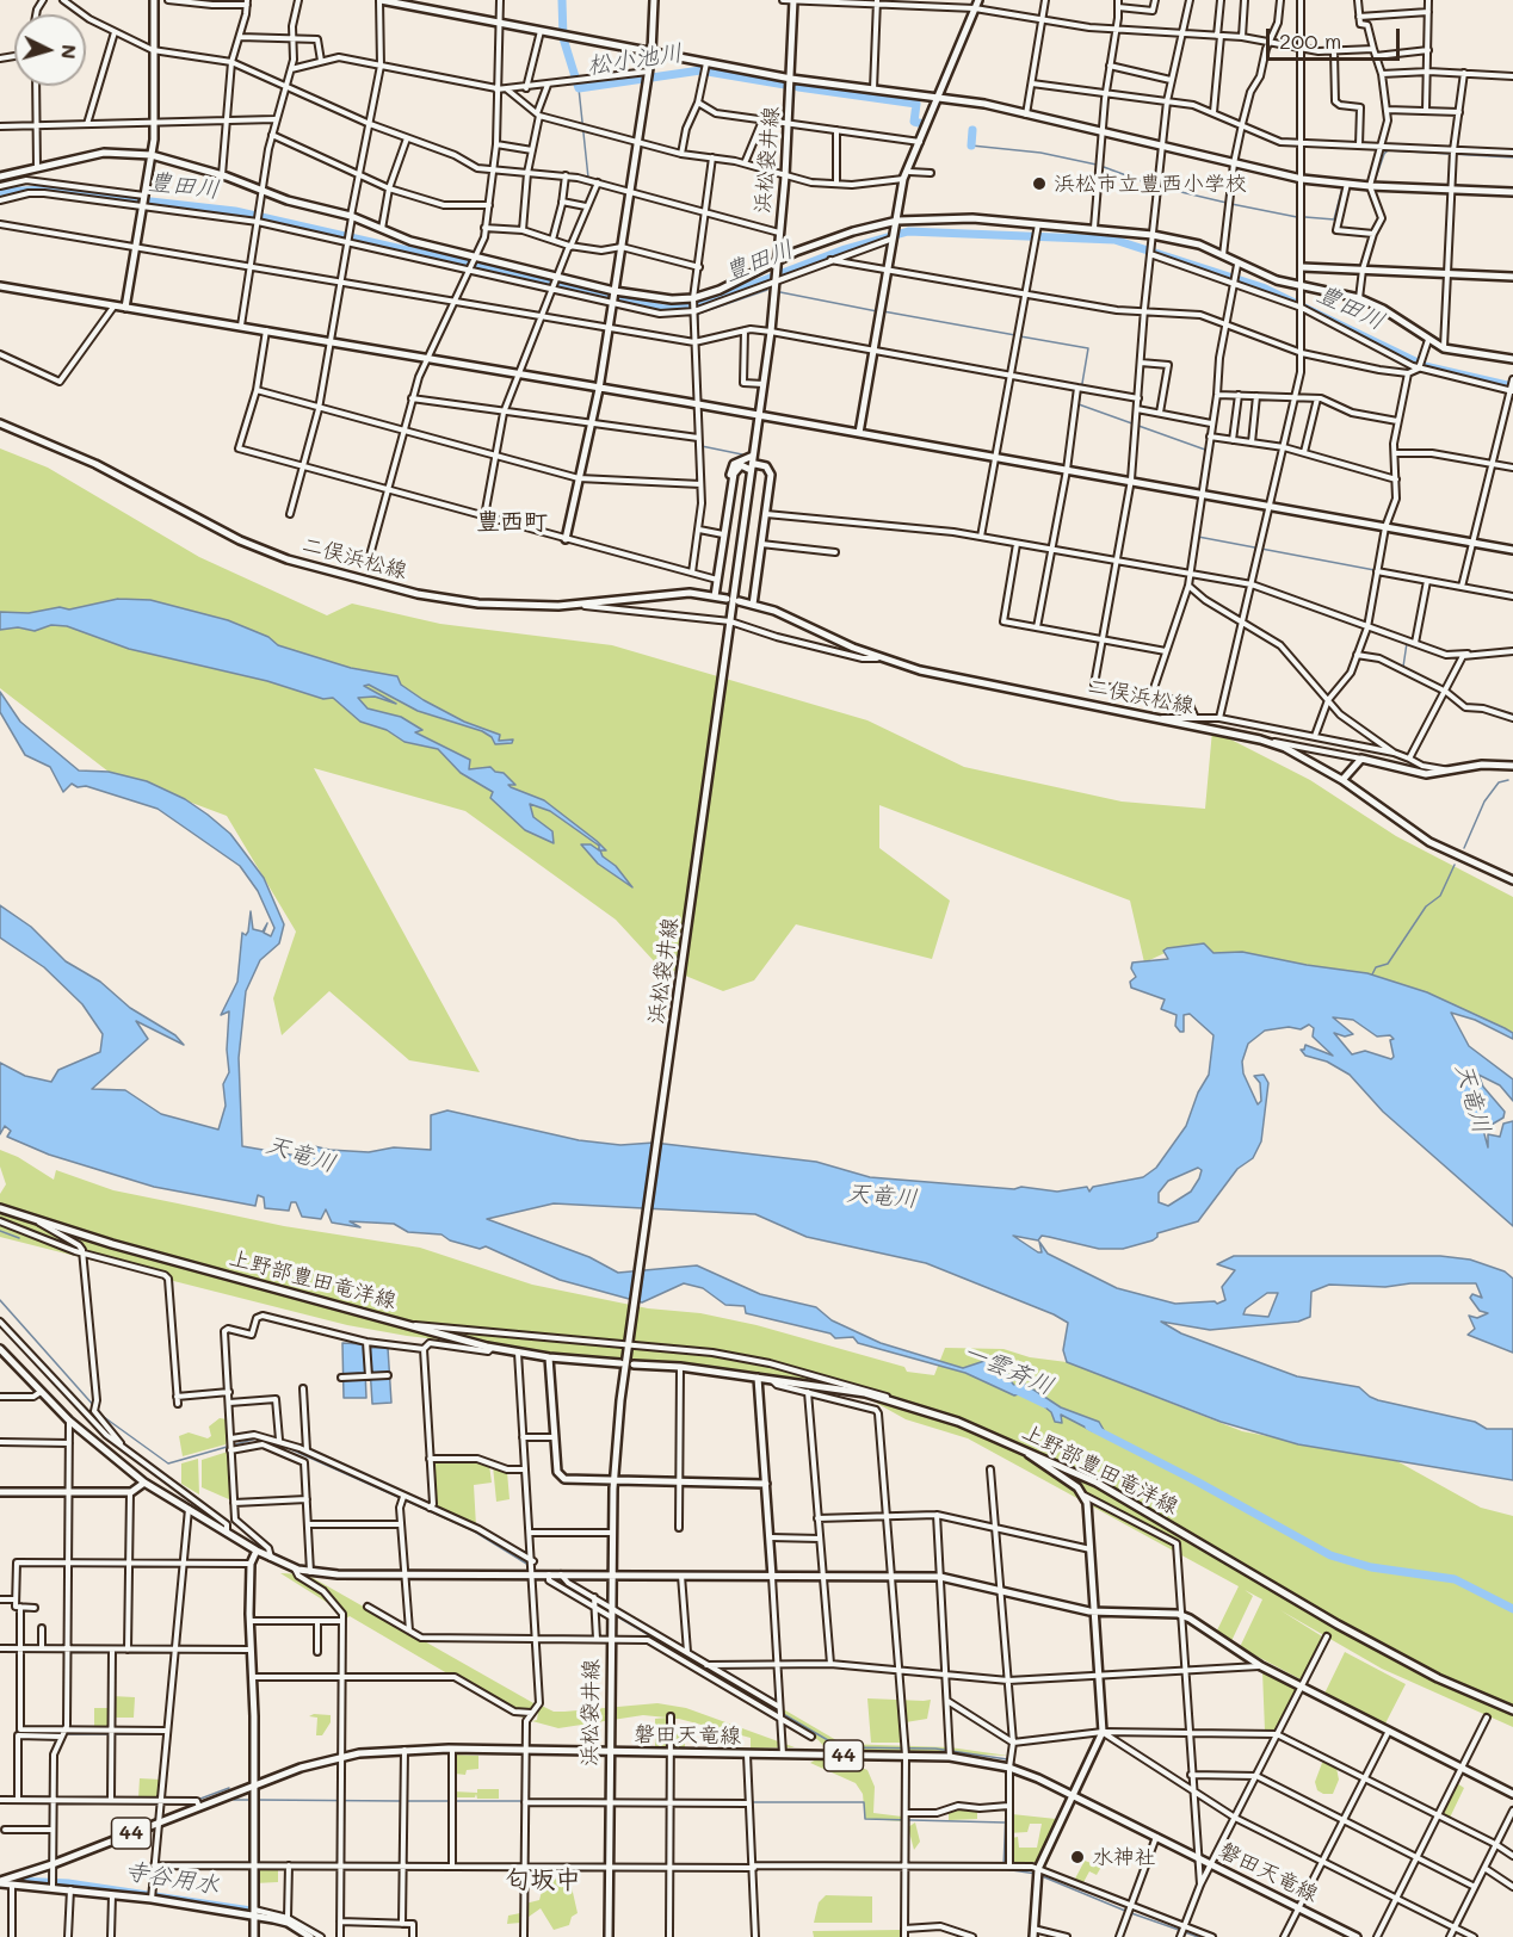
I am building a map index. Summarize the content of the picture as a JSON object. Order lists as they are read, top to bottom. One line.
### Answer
{"streets":{"street":["浜松袋井線","二俣浜松線","上野部豊田竜洋線","磐田天竜線","44"]},"crossings":[["浜松袋井線","磐田天竜線"]],"districts":["豊西町","匂坂中"],"water":["松小池川","豊田川","天竜川","一雲斉川","寺谷用水"],"places":["浜松市立豊西小学校","水神社"],"scale_bar":"200 m","north":"right"}
